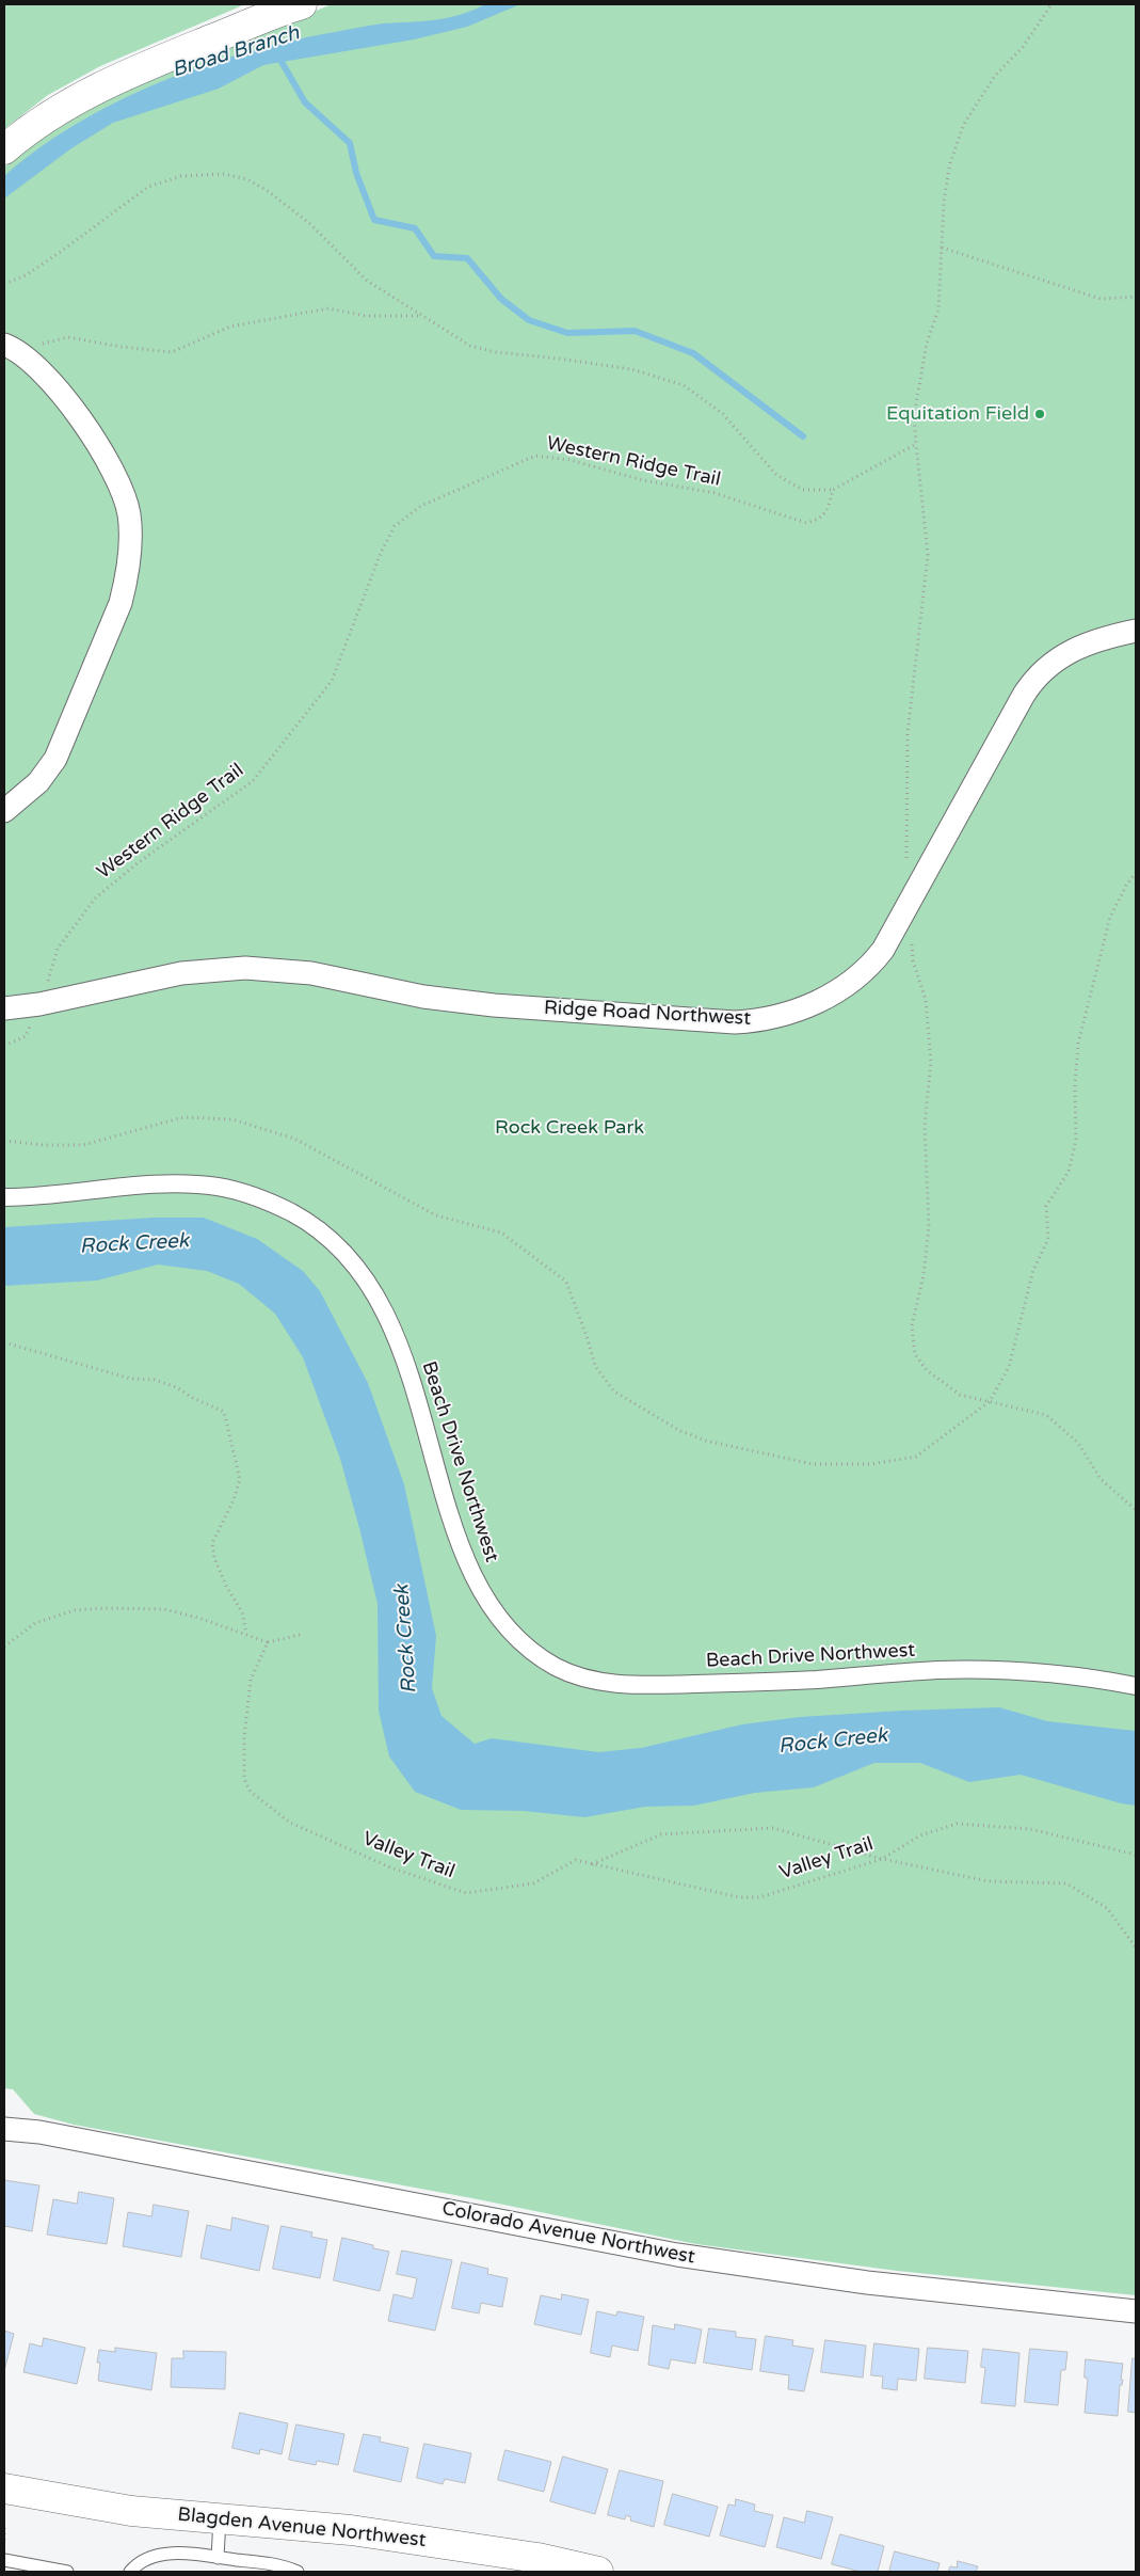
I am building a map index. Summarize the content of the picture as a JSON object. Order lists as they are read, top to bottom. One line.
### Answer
{"streets":{"main road":["Blagden Avenue Northwest"],"street":["Ridge Road Northwest","Beach Drive Northwest","Colorado Avenue Northwest"],"path":["Western Ridge Trail","Valley Trail"]},"crossings":[["Western Ridge Trail","Ridge Road Northwest"]],"water":["Broad Branch","Rock Creek"],"parks":["Rock Creek Park"],"places":["Equitation Field"]}
